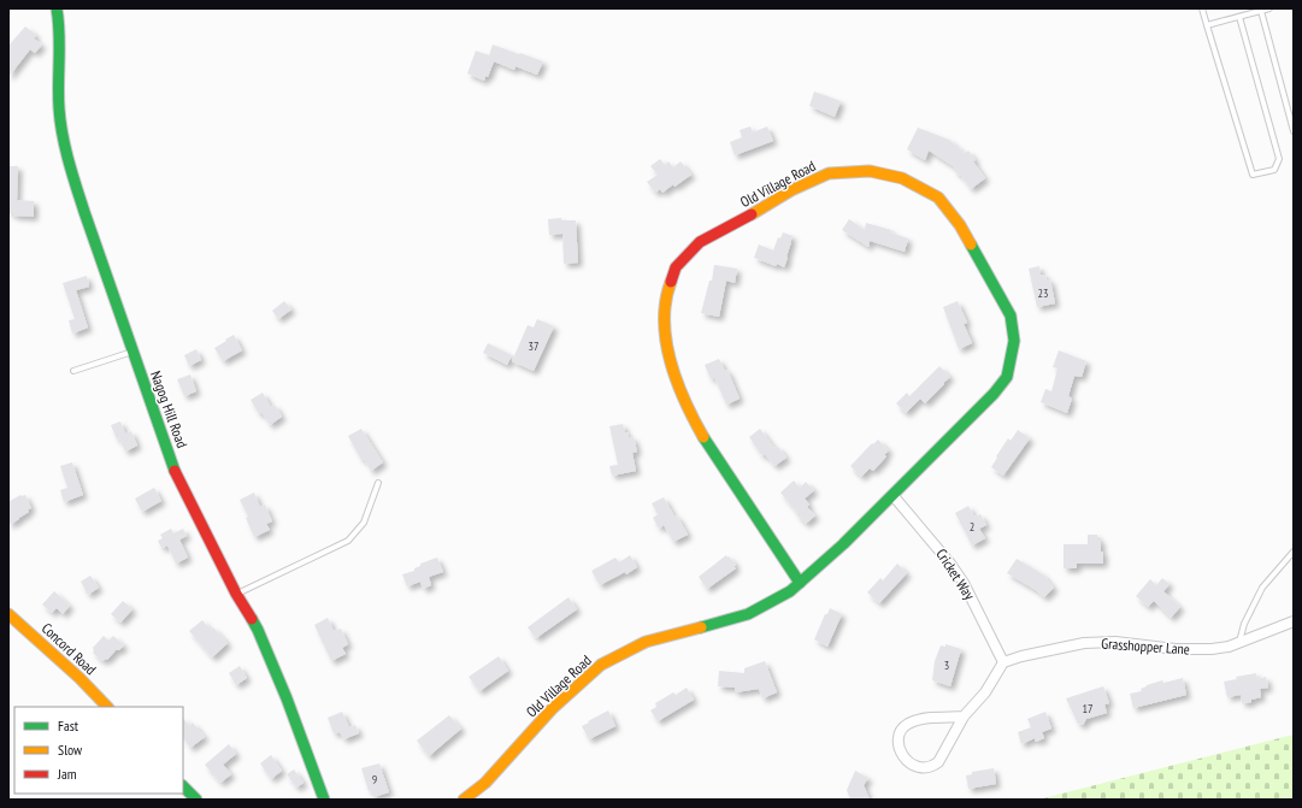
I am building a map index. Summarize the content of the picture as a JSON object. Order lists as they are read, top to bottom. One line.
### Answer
{"streets":{"street":["Old Village Road","Nagog Hill Road","Cricket Way","Grasshopper Lane","Concord Road"]},"crossings":[["Old Village Road","Cricket Way"],["Cricket Way","Grasshopper Lane"]],"house_numbers":["23","37","2","3","17","9"],"legend":["Fast","Slow","Jam"]}
